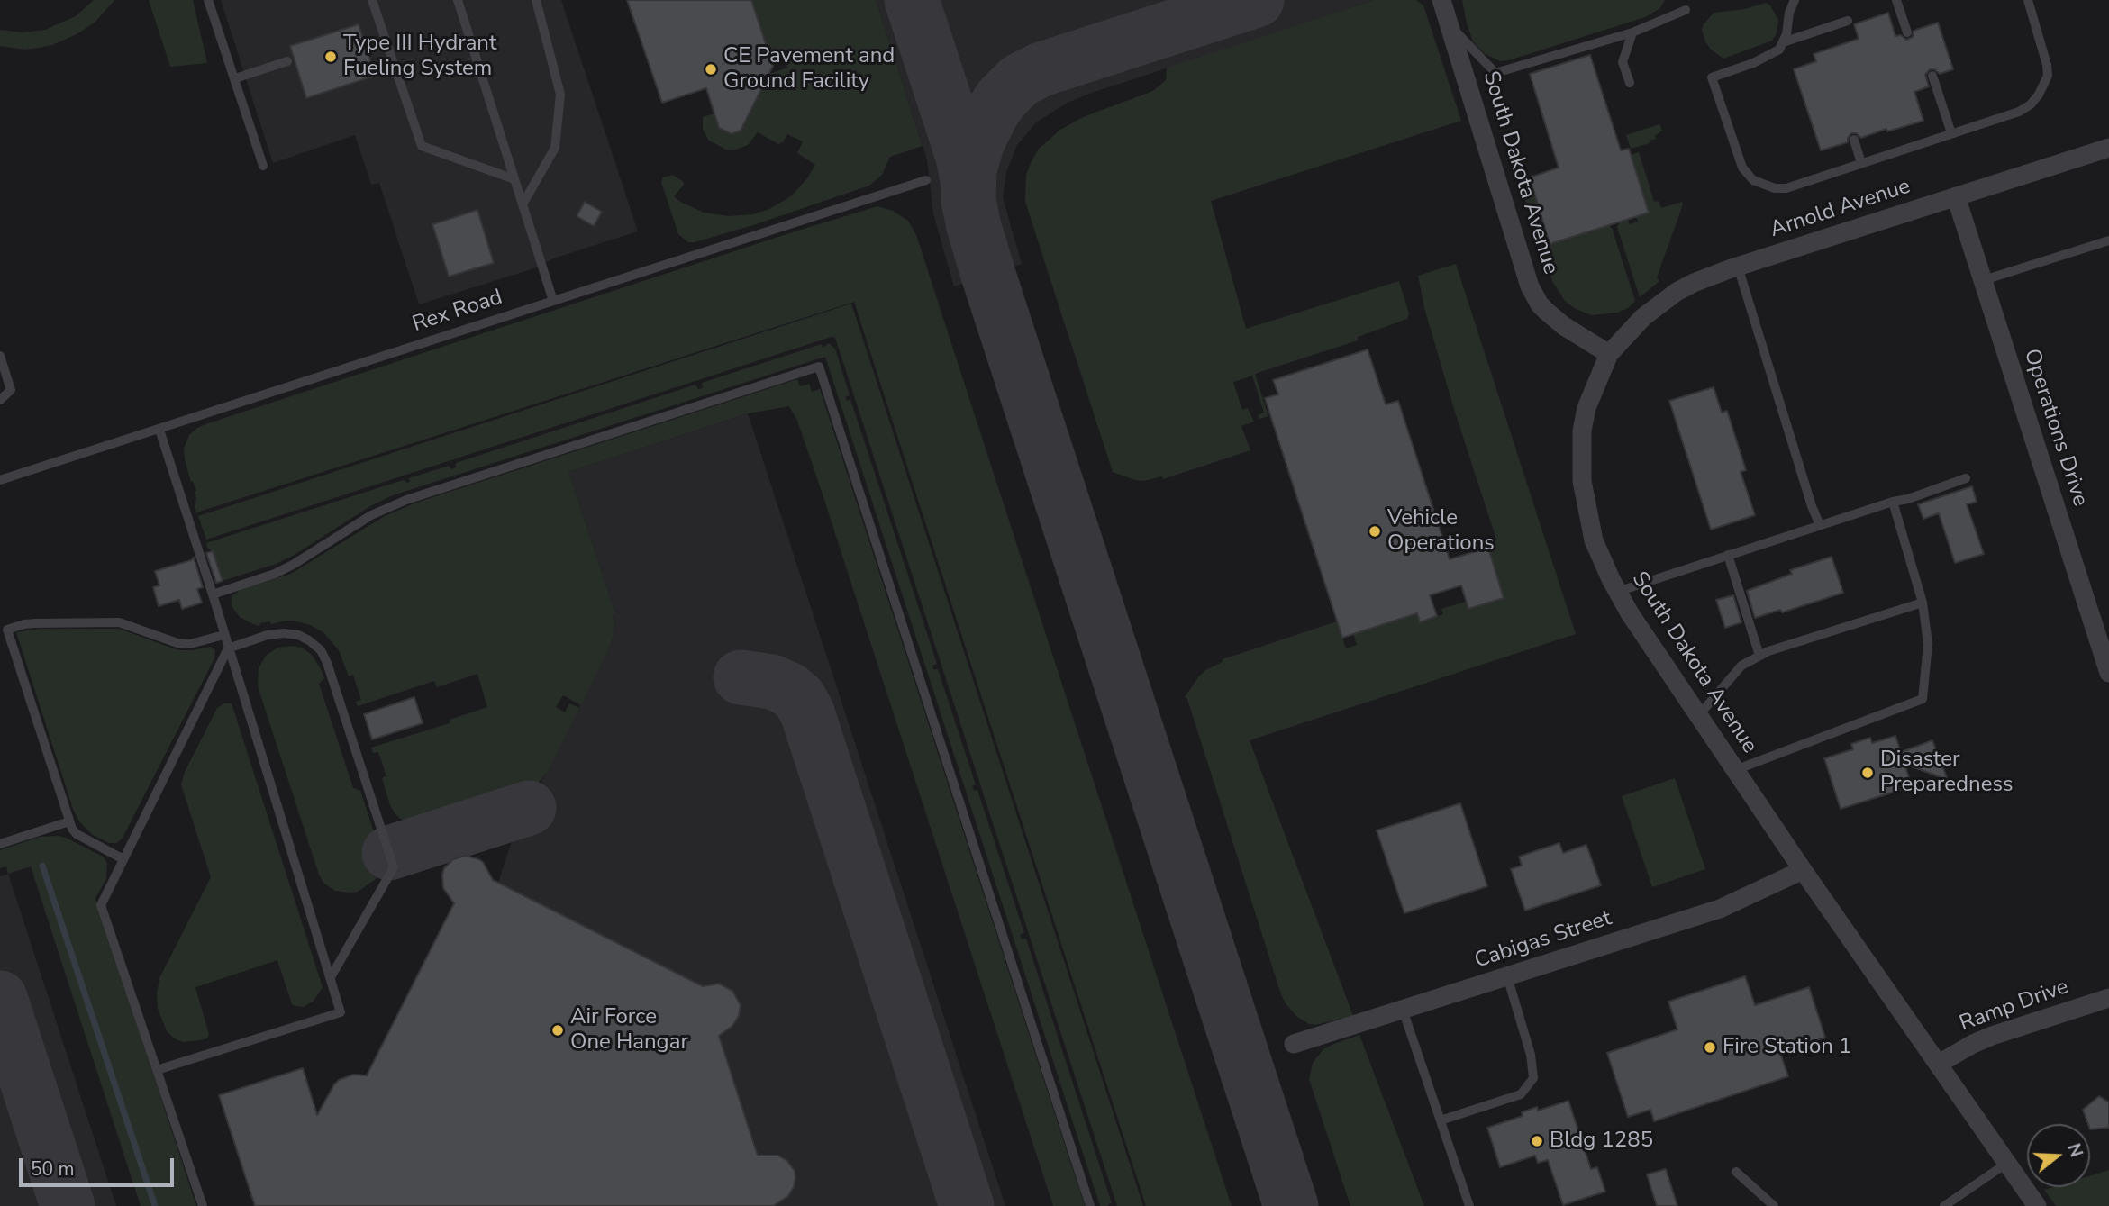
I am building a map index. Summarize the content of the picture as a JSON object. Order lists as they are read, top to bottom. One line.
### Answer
{"streets":{"street":["South Dakota Avenue","Arnold Avenue","Operations Drive","Cabigas Street","Ramp Drive"],"lane":["Rex Road"]},"crossings":[["South Dakota Avenue","Arnold Avenue"],["South Dakota Avenue","Cabigas Street"],["South Dakota Avenue","Ramp Drive"],["Arnold Avenue","Operations Drive"]],"places":["Type III Hydrant Fueling System","CE Pavement and Ground Facility","Vehicle Operations","Disaster Preparedness","Air Force One Hangar","Fire Station 1","Bldg 1285"],"scale_bar":"50 m","north":"right"}
